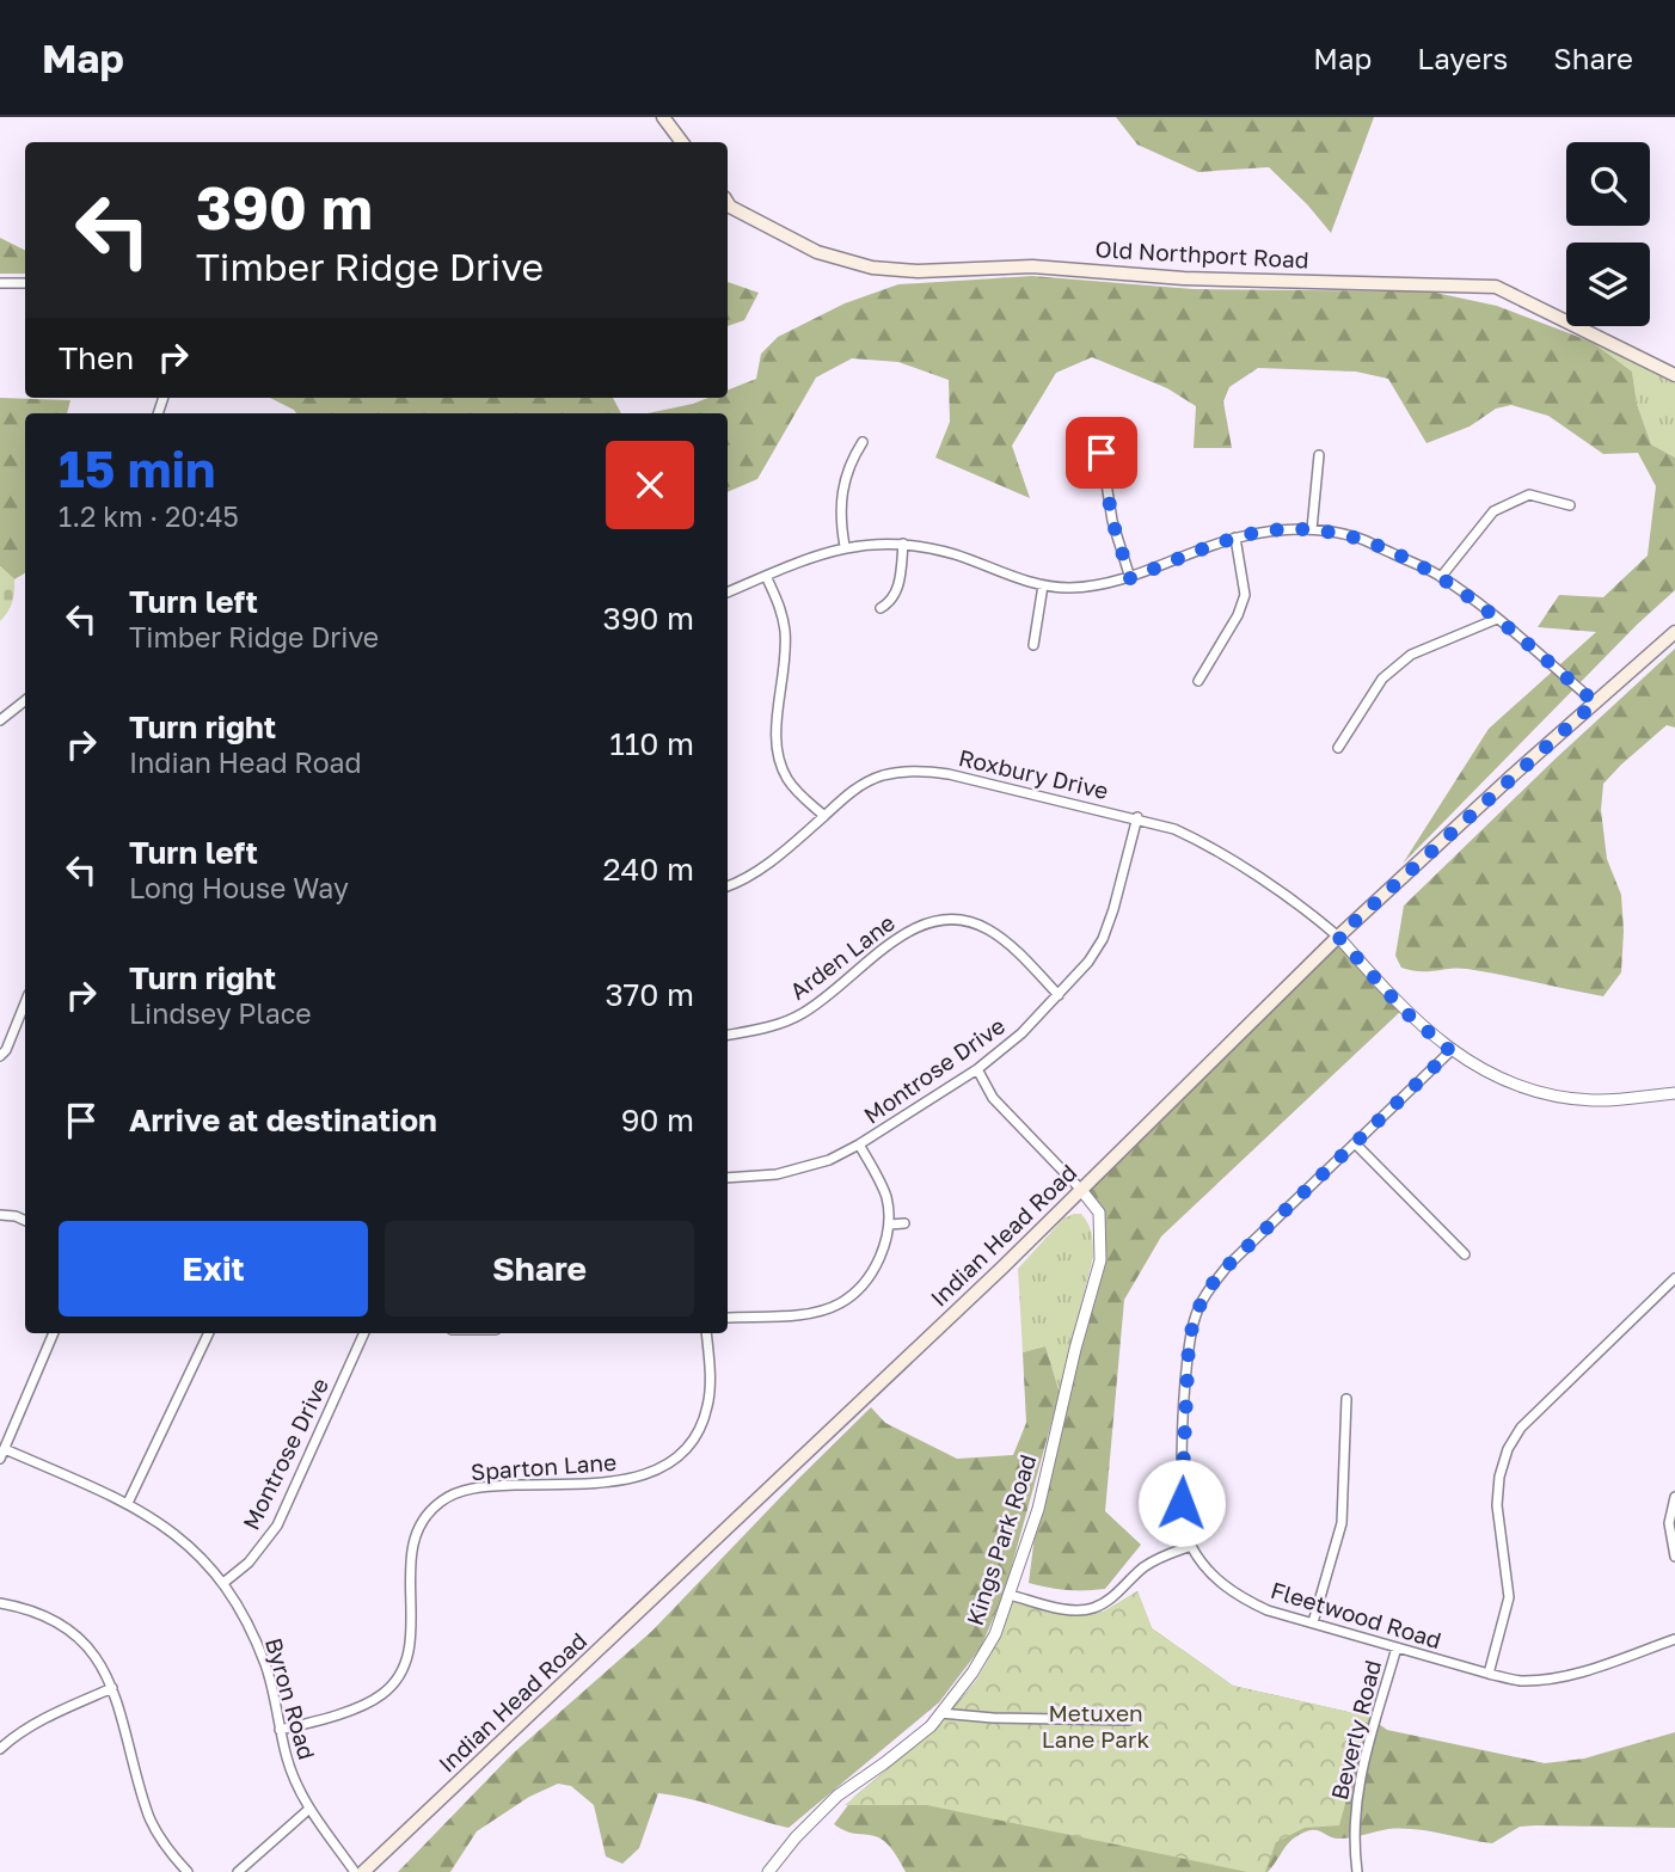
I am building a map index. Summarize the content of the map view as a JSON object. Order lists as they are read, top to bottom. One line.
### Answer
{"streets":{"main road":["Old Northport Road","Indian Head Road"],"street":["Roxbury Drive","Arden Lane","Montrose Drive","Sparton Lane","Kings Park Road","Fleetwood Road","Byron Road","Beverly Road"]},"crossings":[["Roxbury Drive","Montrose Drive"],["Roxbury Drive","Indian Head Road"],["Arden Lane","Montrose Drive"],["Montrose Drive","Byron Road"],["Indian Head Road","Kings Park Road"],["Sparton Lane","Byron Road"],["Fleetwood Road","Beverly Road"]],"parks":["Metuxen Lane Park"],"page":{"header":"Map","nav":["Map","Layers","Share"],"turn":["390 m","Timber Ridge Drive"],"then":"Then","heading":["15 min","1.2 km · 20:45"],"list":[{"name":"Turn left","note":"Timber Ridge Drive","value":"390 m"},{"name":"Turn right","note":"Indian Head Road","value":"110 m"},{"name":"Turn left","note":"Long House Way","value":"240 m"},{"name":"Turn right","note":"Lindsey Place","value":"370 m"},{"name":"Arrive at destination","value":"90 m"}],"buttons":["Exit","Share"]}}
